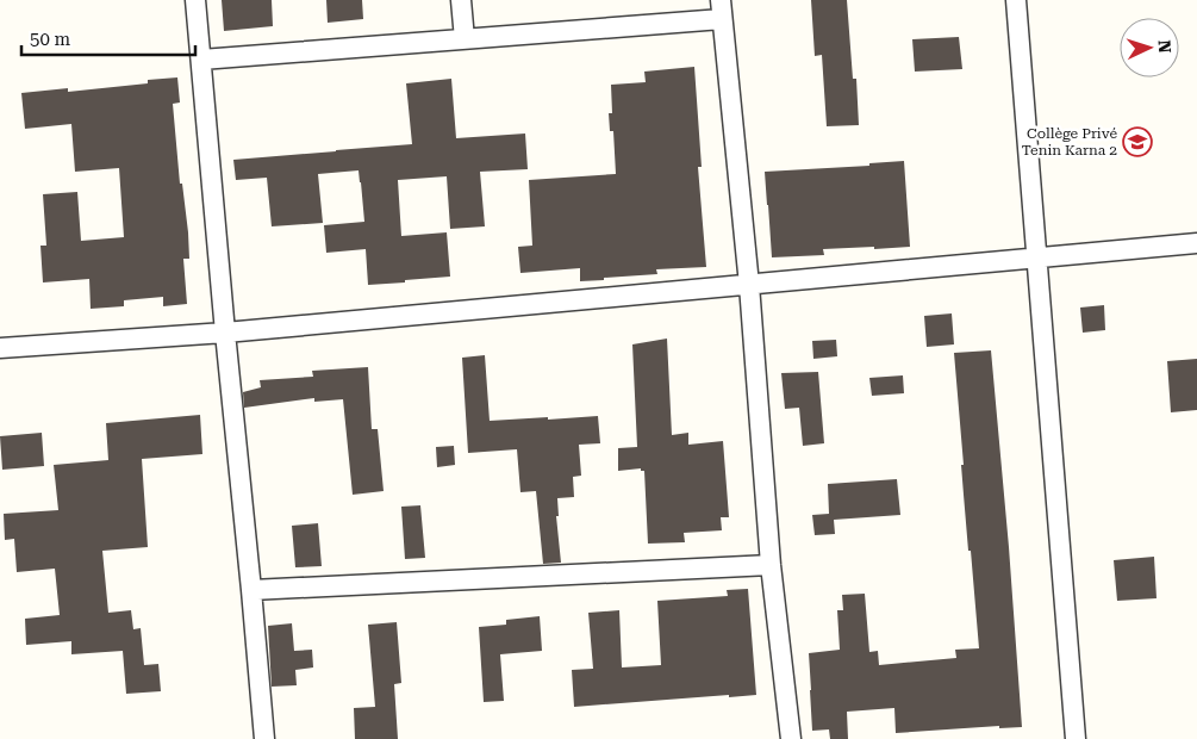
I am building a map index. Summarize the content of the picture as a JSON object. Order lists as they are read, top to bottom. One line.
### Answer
{"places":{"school or university":["Collège Privé Tenin Karna 2"]},"scale_bar":"50 m","north":"right"}
